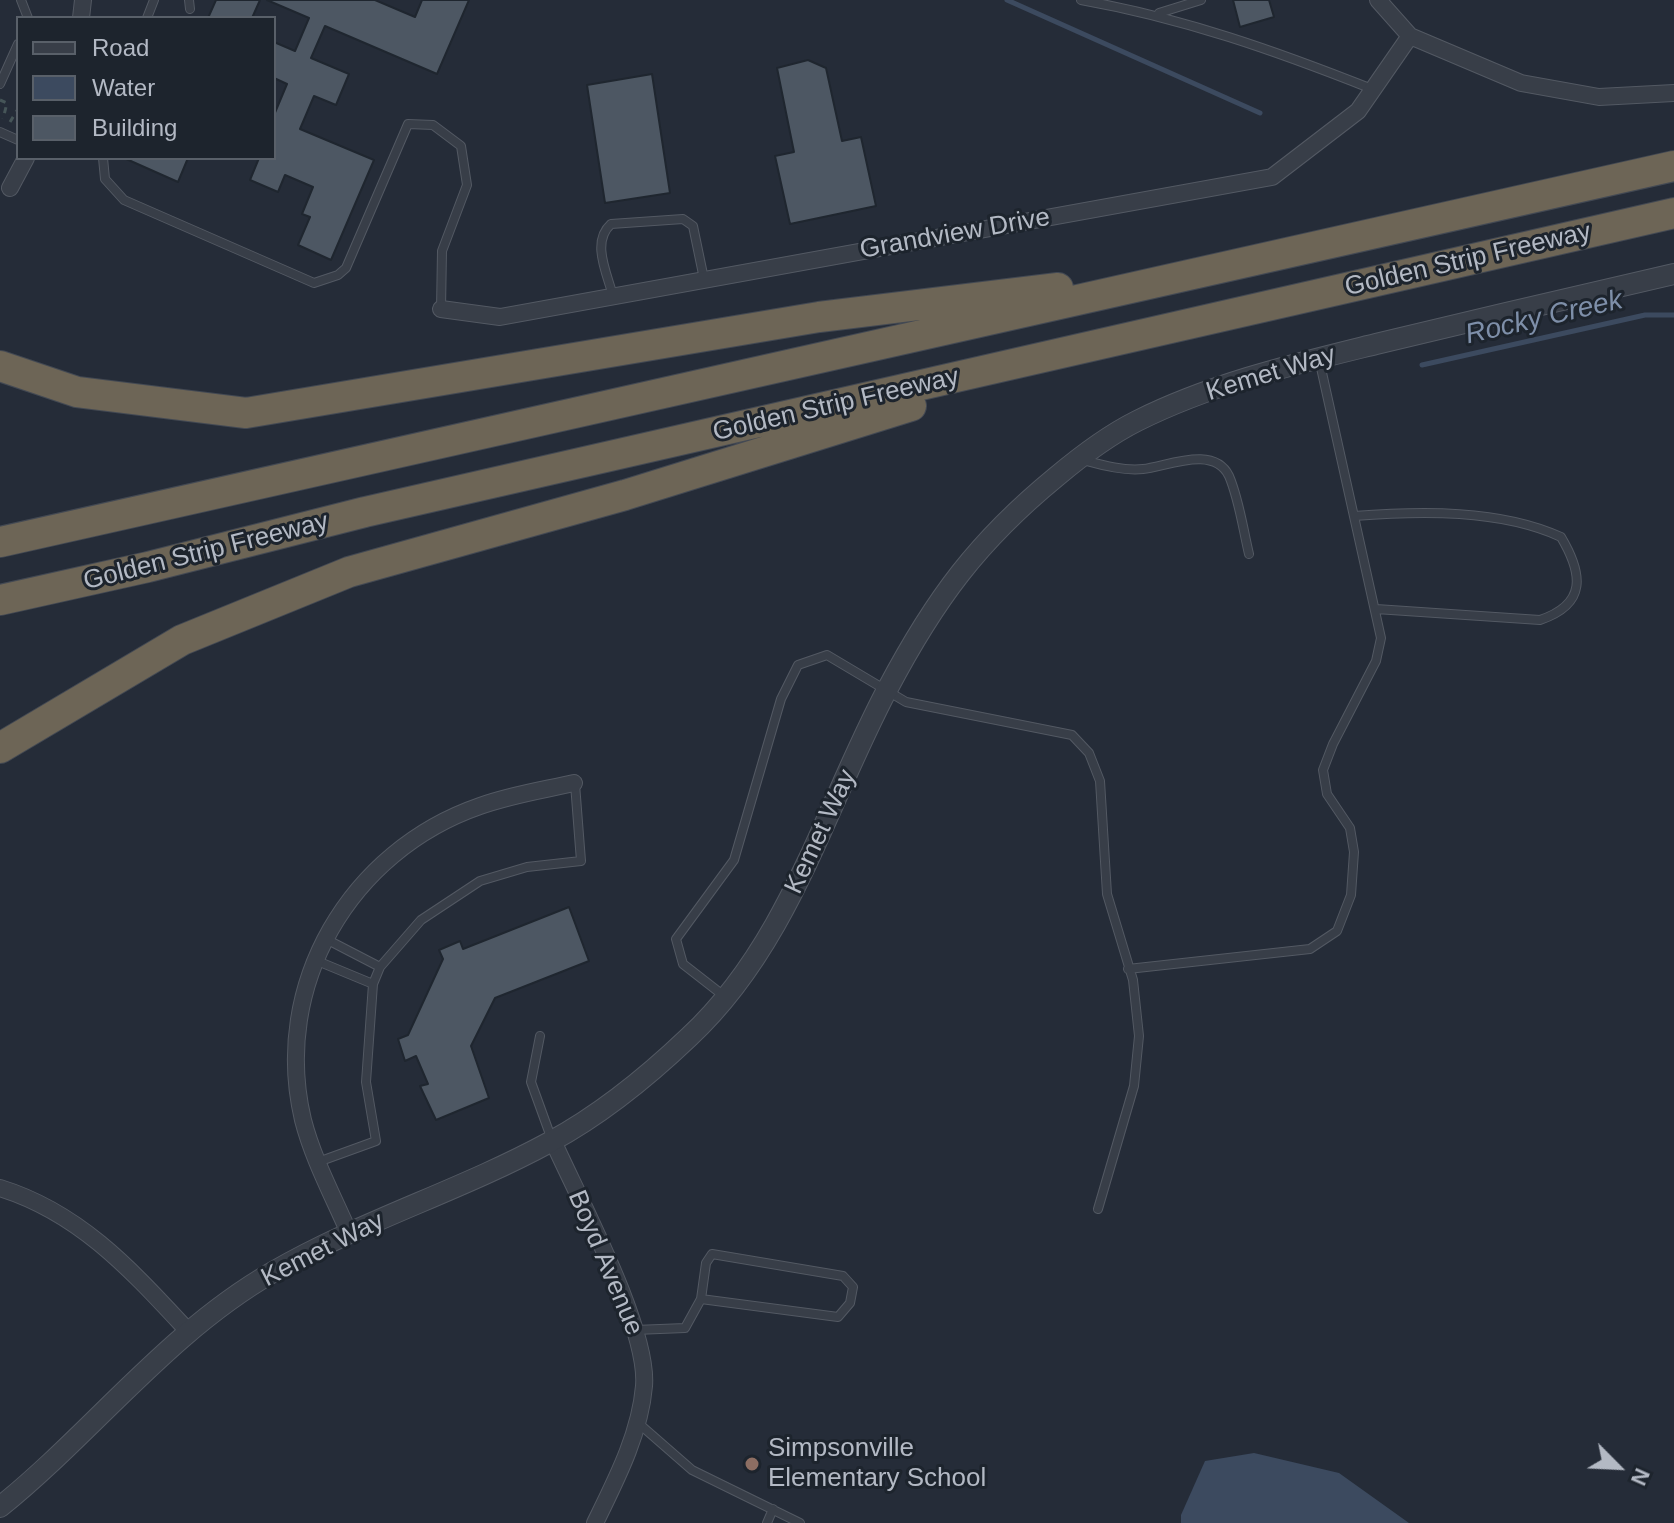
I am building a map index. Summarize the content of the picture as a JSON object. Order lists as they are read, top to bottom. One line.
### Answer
{"streets":{"highway":["Golden Strip Freeway"],"street":["Grandview Drive","Kemet Way","Boyd Avenue"]},"crossings":[["Kemet Way","Boyd Avenue"]],"water":["Rocky Creek"],"places":["Simpsonville Elementary School"],"legend":["Road","Water","Building"],"north":"bottom right"}
